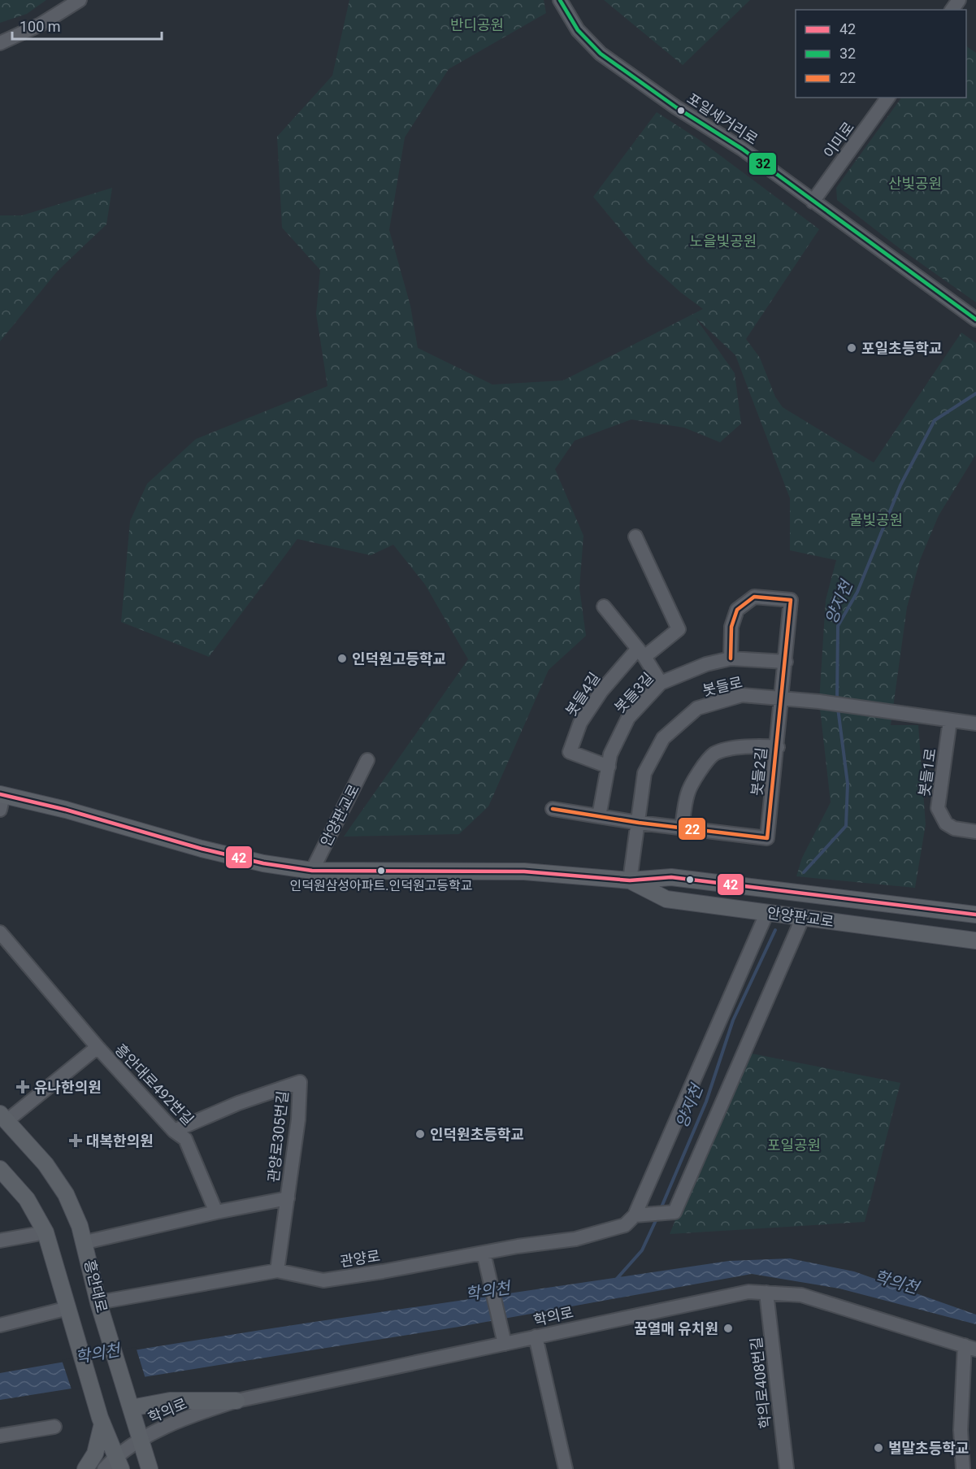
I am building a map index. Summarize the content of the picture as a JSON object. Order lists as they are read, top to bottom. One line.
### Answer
{"streets":{"main road":["안양판교로","흥안대로"],"street":["포일세거리로","이미로","봇들로","봇들3길","봇들4길","봇들2길","봇들1로","흥안대로492번길","관양로305번길","관양로","학의로","학의로408번길"]},"crossings":[["포일세거리로","이미로"],["봇들로","봇들2길"],["봇들로","봇들1로"],["봇들로","안양판교로"],["봇들3길","봇들4길"],["봇들3길","봇들2길"],["흥안대로492번길","관양로305번길"],["흥안대로492번길","흥안대로"],["관양로305번길","관양로"],["관양로","흥안대로"],["흥안대로","학의로"],["학의로","학의로408번길"]],"water":["양지천","학의천"],"parks":["반디공원","산빛공원","노을빛공원","물빛공원","포일공원"],"places":{"other":["포일초등학교","인덕원고등학교","인덕원삼성아파트.인덕원고등학교","인덕원초등학교","꿈열매 유치원","벌말초등학교"],"health":["유나한의원","대복한의원"]},"lines":["transit line 32","transit line 22","transit line 42"],"legend":["42","32","22"],"scale_bar":"100 m"}
